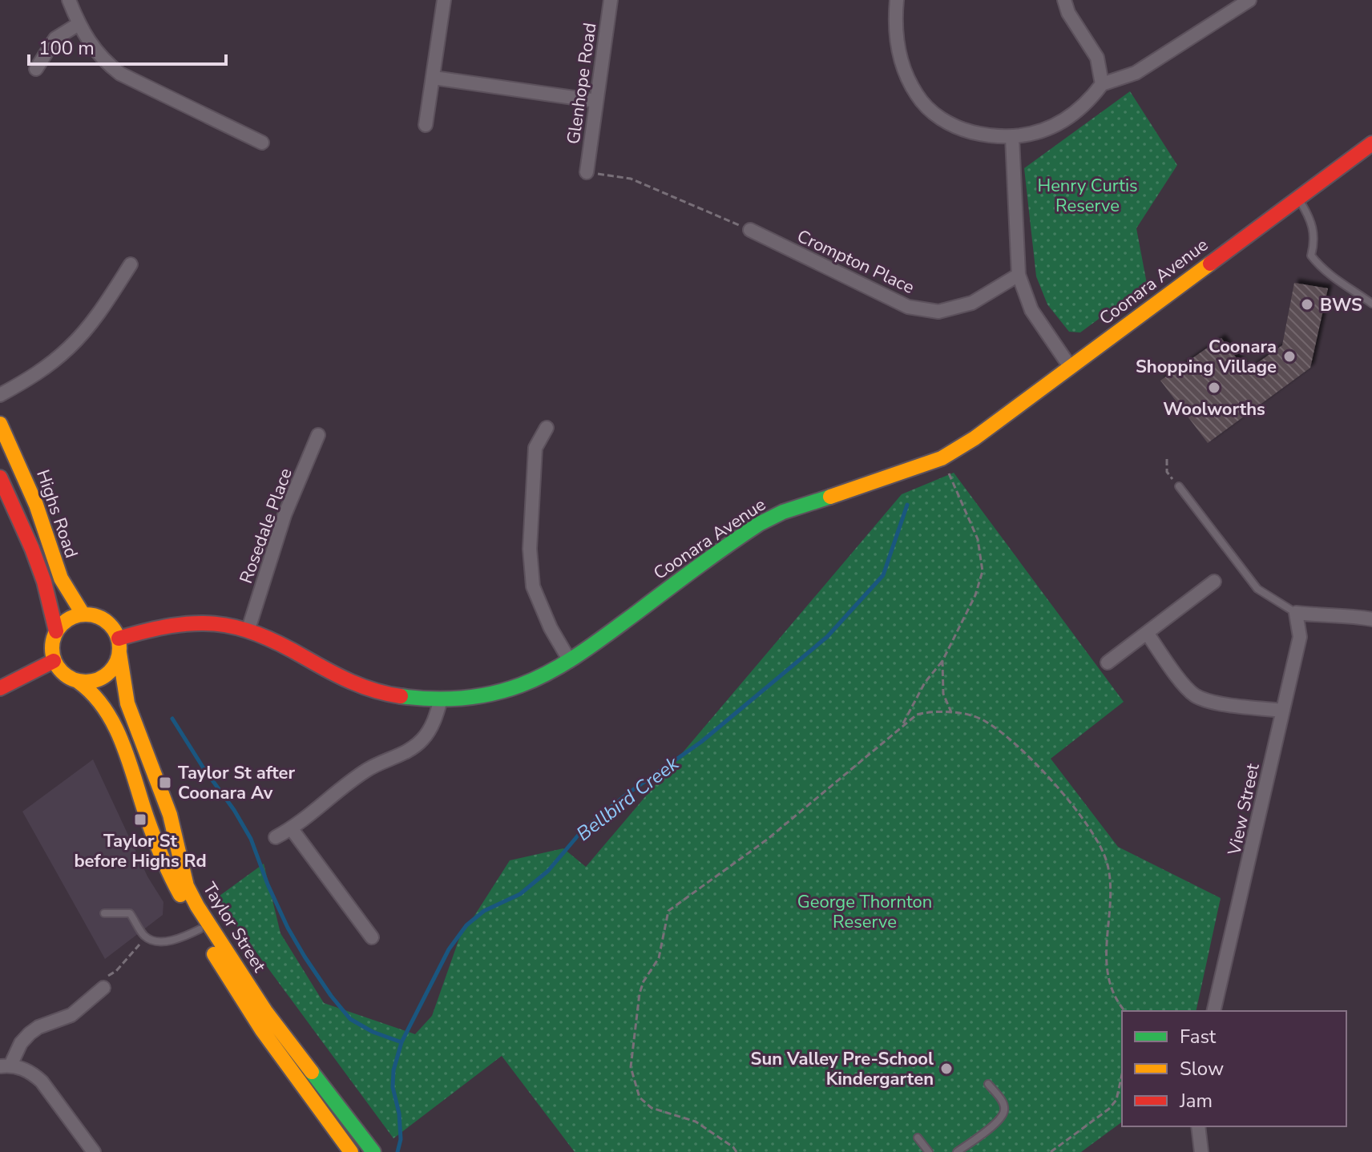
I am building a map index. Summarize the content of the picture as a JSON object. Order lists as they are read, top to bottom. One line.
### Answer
{"streets":{"street":["Glenhope Road","Crompton Place","Coonara Avenue","Highs Road","Rosedale Place","View Street","Taylor Street"]},"crossings":[["Coonara Avenue","Highs Road"],["Coonara Avenue","Rosedale Place"],["Coonara Avenue","Taylor Street"],["Highs Road","Taylor Street"]],"water":["Bellbird Creek"],"parks":["Henry Curtis Reserve","George Thornton Reserve"],"places":{"other":["BWS","Coonara Shopping Village","Woolworths","Sun Valley Pre-School Kindergarten"],"transit":["Taylor St after Coonara Av","Taylor St before Highs Rd"]},"legend":["Fast","Slow","Jam"],"scale_bar":"100 m"}
